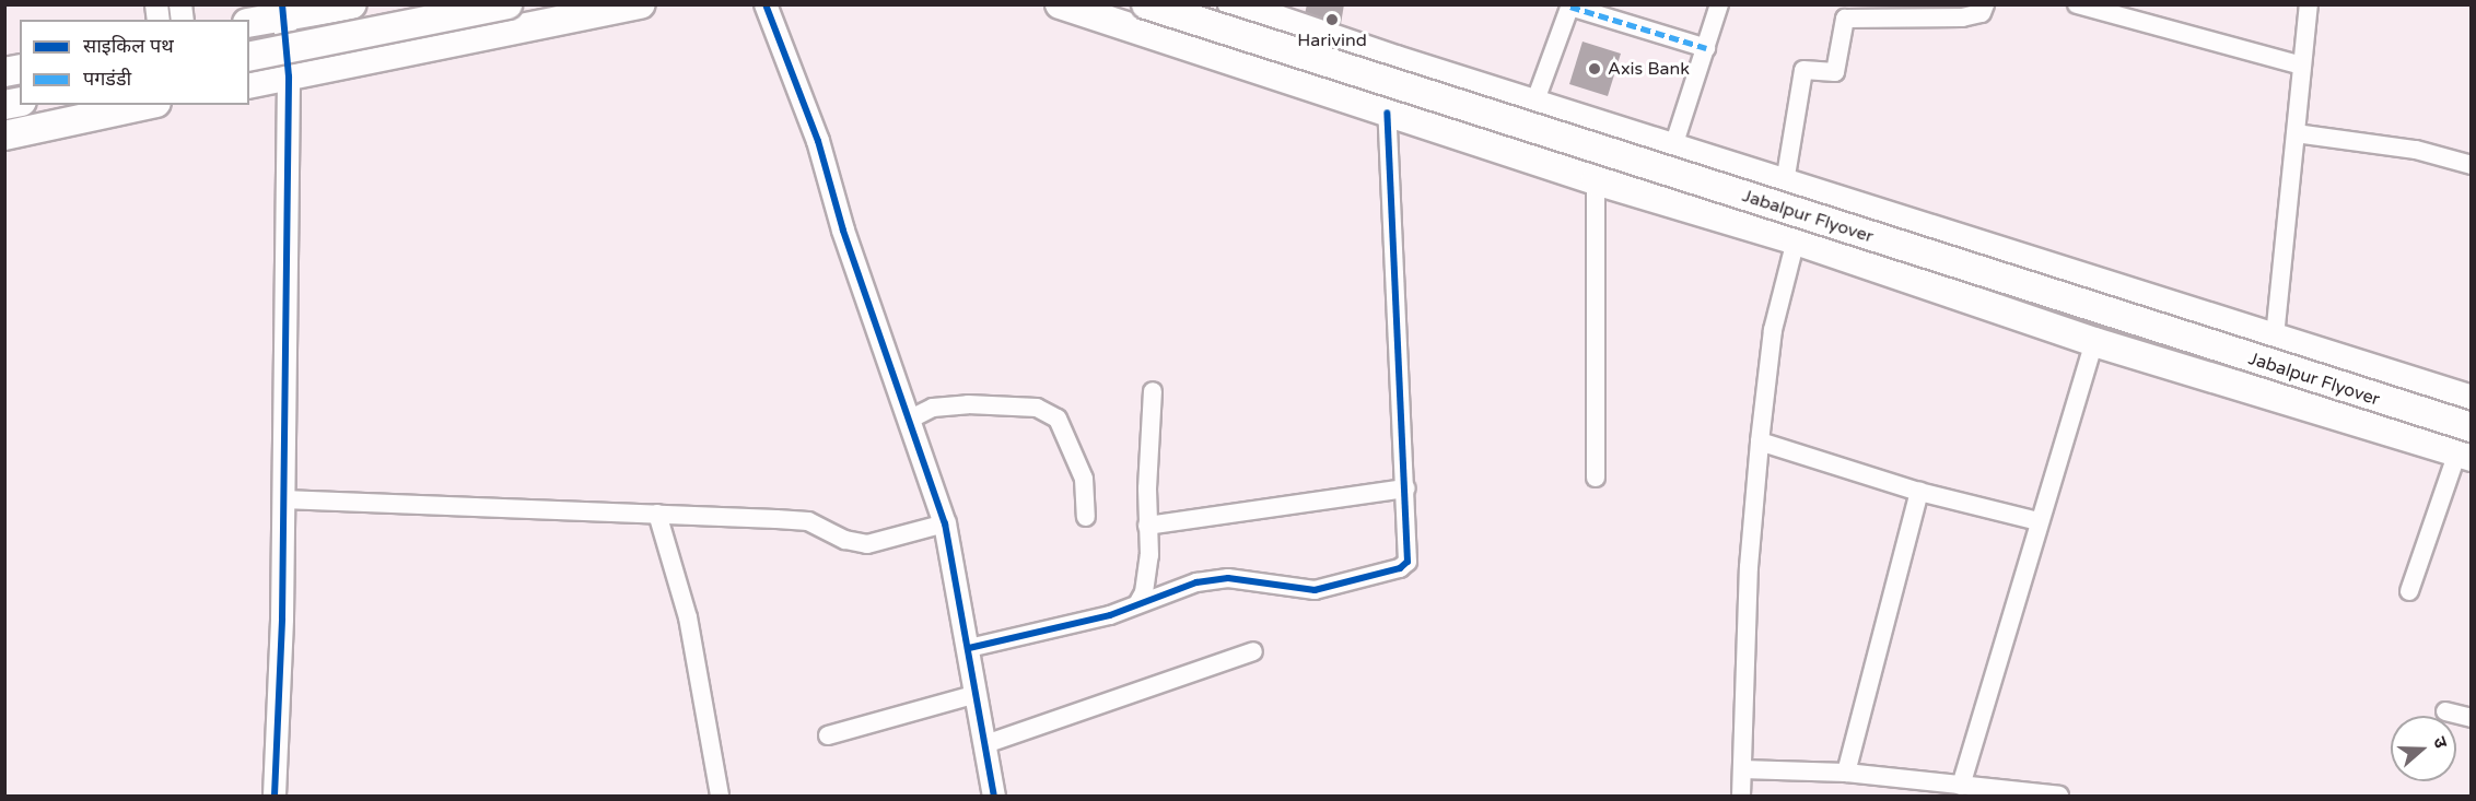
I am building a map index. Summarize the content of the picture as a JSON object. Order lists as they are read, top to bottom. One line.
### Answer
{"streets":{"main road":["Jabalpur Flyover"]},"places":["Harivind","Axis Bank"],"legend":["साइकिल पथ","पगडंडी"],"north":"right"}
